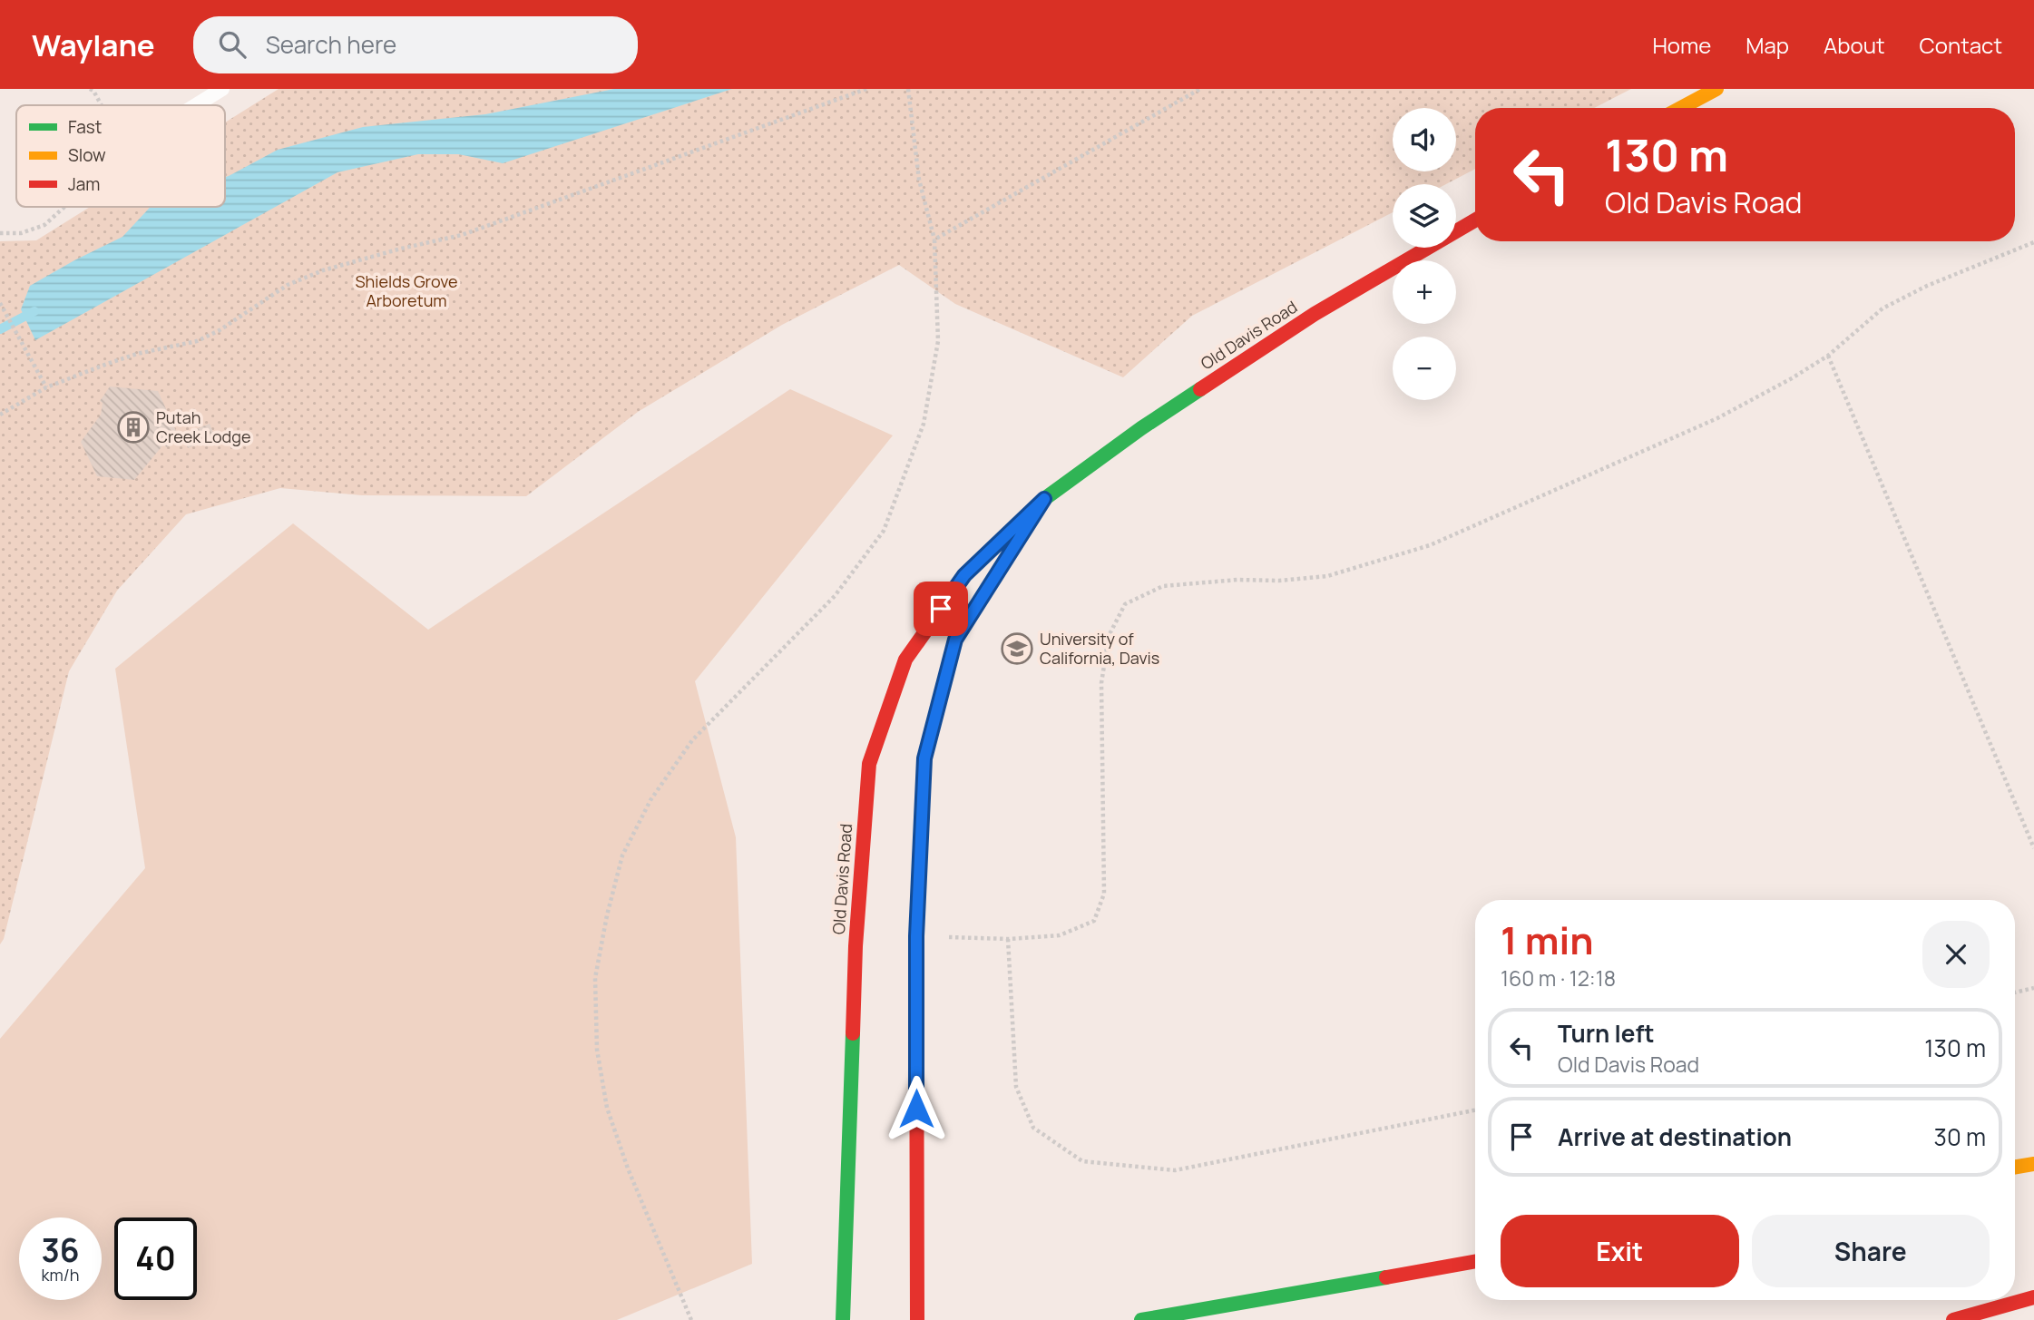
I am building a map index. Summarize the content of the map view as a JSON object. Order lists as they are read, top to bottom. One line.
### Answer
{"streets":{"main road":["Old Davis Road"]},"parks":["Shields Grove Arboretum"],"places":{"building":["Putah Creek Lodge"],"school or university":["University of California, Davis"]},"legend":["Fast","Slow","Jam"],"page":{"header":"Waylane","search":"Search here","nav":["Home","Map","About","Contact"],"map_buttons":["+","−"],"turn":["130 m","Old Davis Road"],"heading":["1 min","160 m · 12:18"],"list":[{"name":"Turn left","note":"Old Davis Road","value":"130 m"},{"name":"Arrive at destination","value":"30 m"}],"buttons":["Exit","Share"],"speed":"36 km/h","limit":"40"}}
